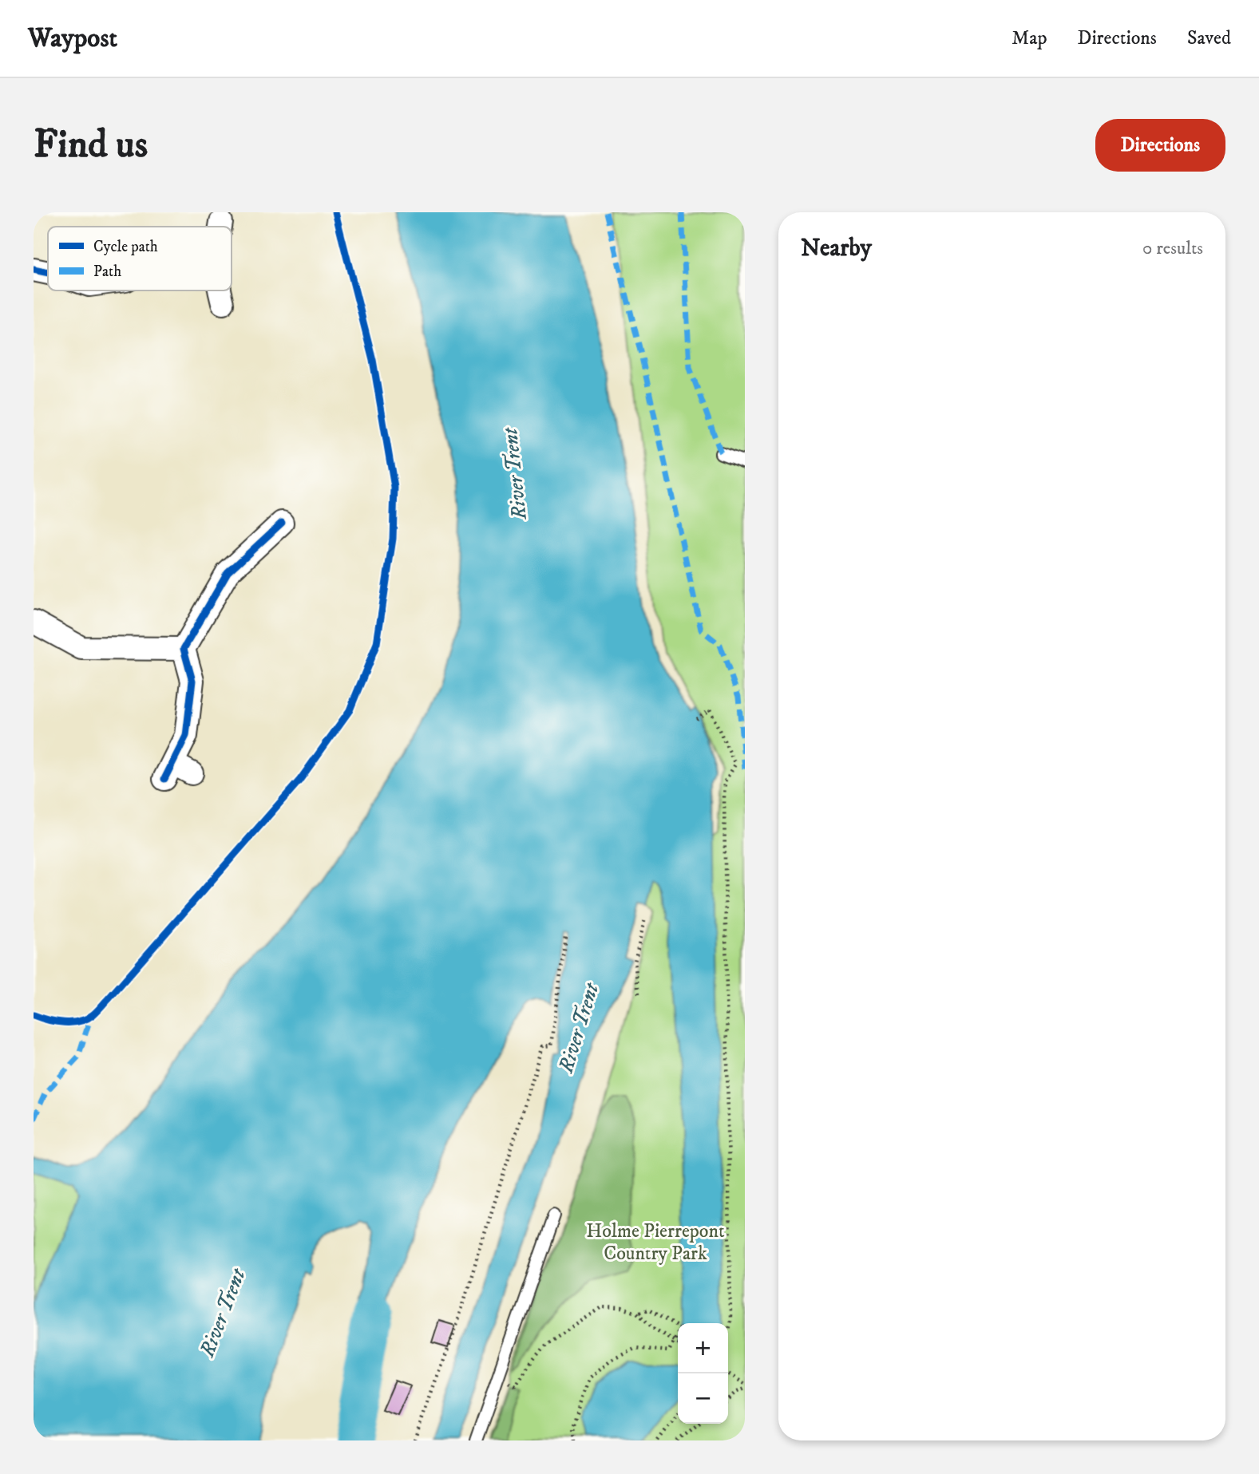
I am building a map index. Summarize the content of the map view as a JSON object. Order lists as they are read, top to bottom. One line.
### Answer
{"water":["River Trent"],"parks":["Holme Pierrepont Country Park"],"legend":["Cycle path","Path"],"page":{"header":"Waypost","nav":["Map","Directions","Saved"],"buttons":"Directions","title":"Find us","heading":["Nearby","0 results"],"map_buttons":["+","−"]}}
